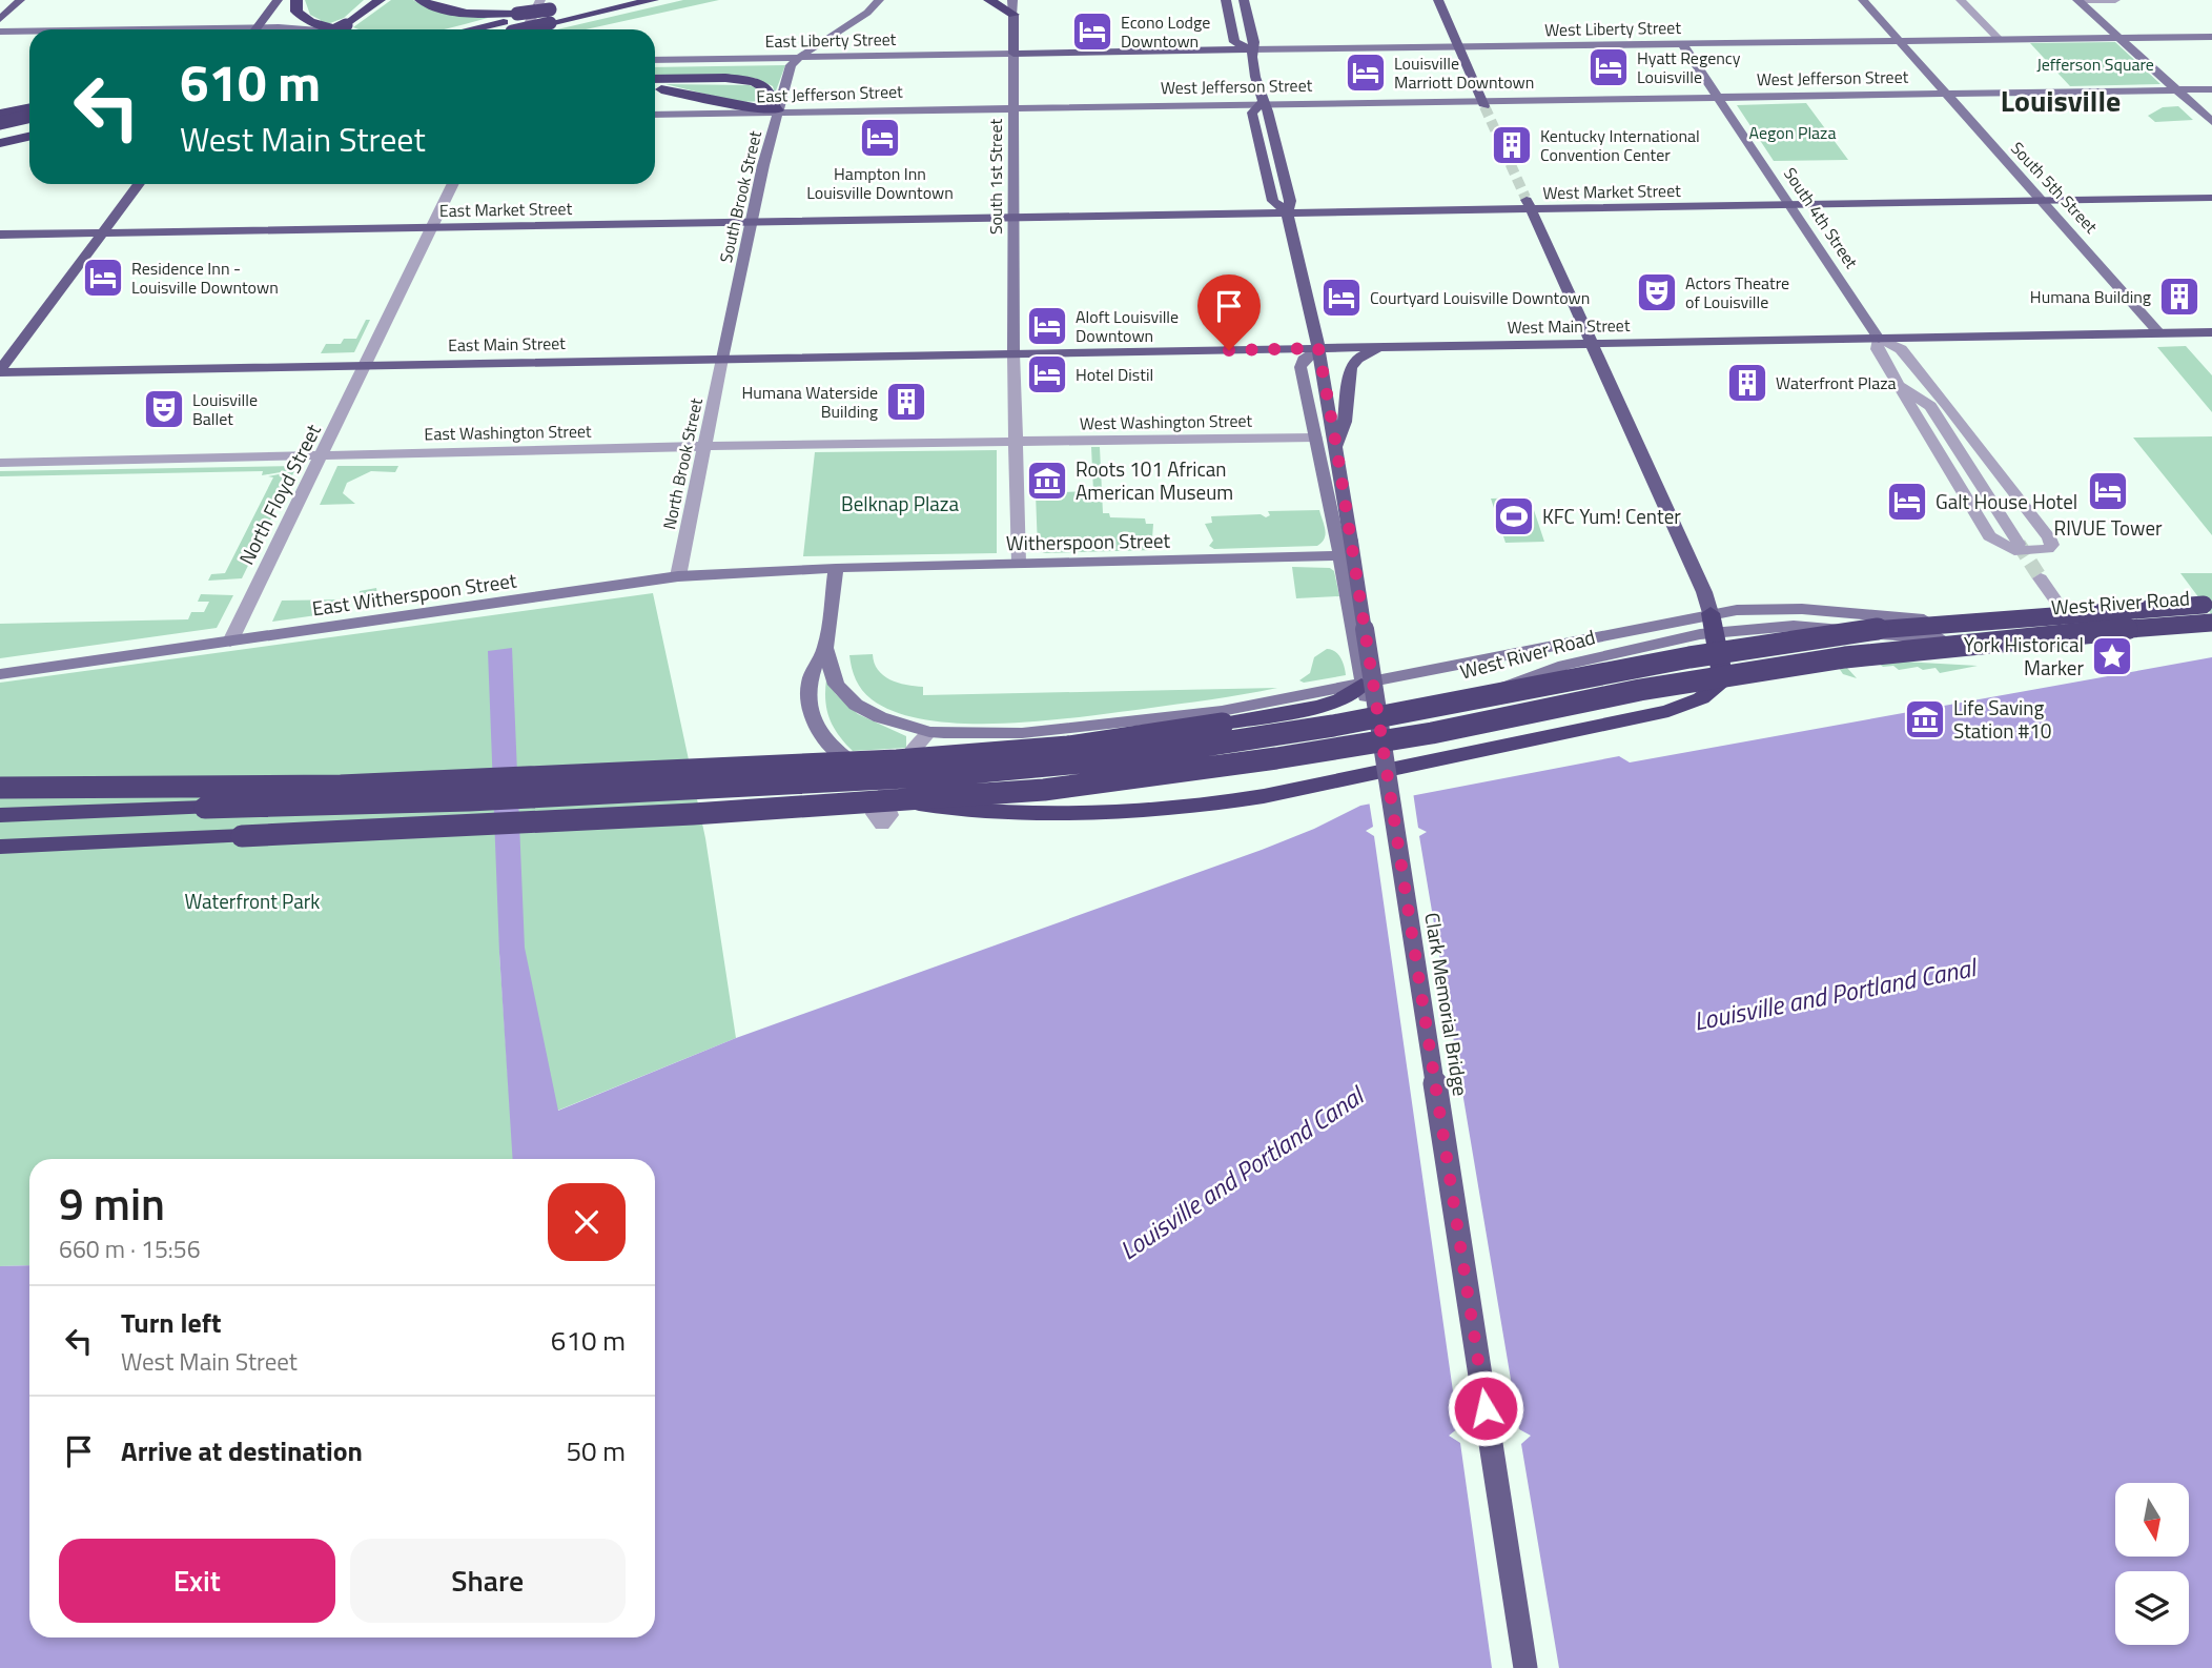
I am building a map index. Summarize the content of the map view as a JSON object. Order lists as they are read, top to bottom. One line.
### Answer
{"streets":{"main road":["West Liberty Street","South 1st Street","West Market Street","East Market Street","West Main Street","East Main Street","Clark Memorial Bridge"],"street":["East Liberty Street","West Jefferson Street","East Jefferson Street","South 5th Street","South Brook Street","South 4th Street","West Washington Street","East Washington Street","North Brook Street","North Floyd Street","Witherspoon Street","East Witherspoon Street","West River Road"]},"crossings":[["West Liberty Street","East Liberty Street"],["West Liberty Street","South 1st Street"],["West Liberty Street","South 5th Street"],["West Liberty Street","South 4th Street"],["West Liberty Street","Clark Memorial Bridge"],["East Liberty Street","South 1st Street"],["East Liberty Street","South Brook Street"],["West Jefferson Street","East Jefferson Street"],["West Jefferson Street","South 1st Street"],["West Jefferson Street","South 5th Street"],["West Jefferson Street","South 4th Street"],["West Jefferson Street","Clark Memorial Bridge"],["East Jefferson Street","South 1st Street"],["East Jefferson Street","South Brook Street"],["South 1st Street","West Market Street"],["South 1st Street","East Market Street"],["South 1st Street","West Main Street"],["South 1st Street","East Main Street"],["South 5th Street","West Market Street"],["South 5th Street","West Main Street"],["West Market Street","East Market Street"],["West Market Street","South 4th Street"],["West Market Street","Clark Memorial Bridge"],["South Brook Street","East Market Street"],["South Brook Street","East Main Street"],["South Brook Street","North Brook Street"],["East Market Street","North Floyd Street"],["South 4th Street","West Main Street"],["West Main Street","East Main Street"],["West Main Street","Clark Memorial Bridge"],["East Main Street","North Brook Street"],["East Main Street","North Floyd Street"],["West Washington Street","East Washington Street"],["East Washington Street","North Brook Street"],["East Washington Street","North Floyd Street"],["North Brook Street","East Witherspoon Street"],["North Floyd Street","East Witherspoon Street"],["Witherspoon Street","East Witherspoon Street"]],"districts":["Louisville"],"water":["Louisville and Portland Canal"],"parks":["Jefferson Square","Aegon Plaza","Belknap Plaza","Waterfront Park"],"places":{"hotel":["Econo Lodge Downtown","Hyatt Regency Louisville","Louisville Marriott Downtown","Hampton Inn Louisville Downtown","Residence Inn - Louisville Downtown","Courtyard Louisville Downtown","Aloft Louisville Downtown","Hotel Distil","RIVUE Tower","Galt House Hotel"],"building":["Kentucky International Convention Center","Humana Building","Waterfront Plaza","Humana Waterside Building"],"theatre":["Actors Theatre of Louisville","Louisville Ballet"],"museum":["Roots 101 African American Museum","Life Saving Station #10"],"sports":["KFC Yum! Center"],"place":["York Historical Marker"]},"north":"bottom","page":{"turn":["610 m","West Main Street"],"heading":["9 min","660 m · 15:56"],"list":[{"name":"Turn left","note":"West Main Street","value":"610 m"},{"name":"Arrive at destination","value":"50 m"}],"buttons":["Exit","Share"]}}
